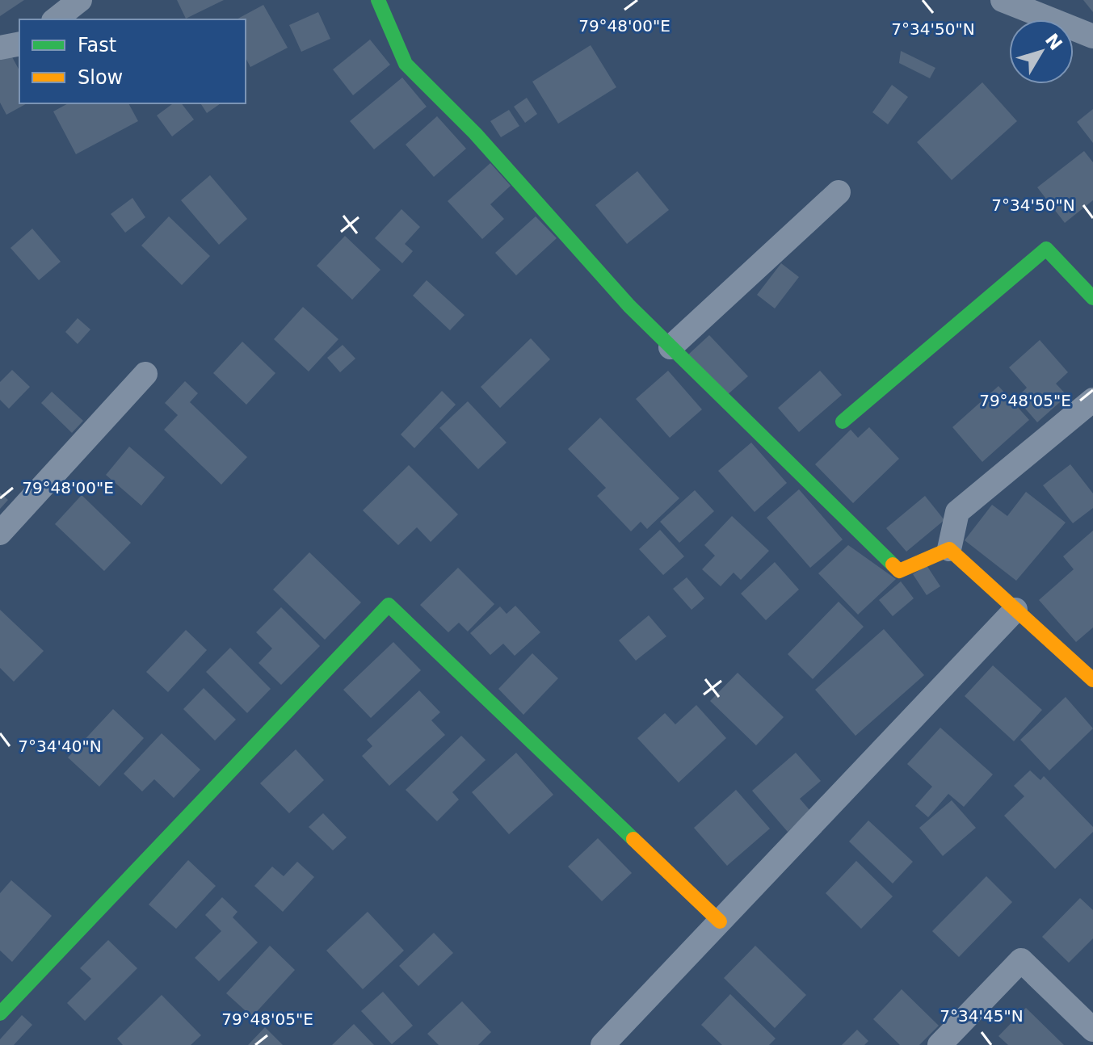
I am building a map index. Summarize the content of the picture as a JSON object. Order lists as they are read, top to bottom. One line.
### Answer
{"legend":["Fast","Slow"],"north":"top right","coordinates":["79°48'00\"E","7°34'50\"N","79°48'05\"E","7°34'40\"N","7°34'45\"N"]}
